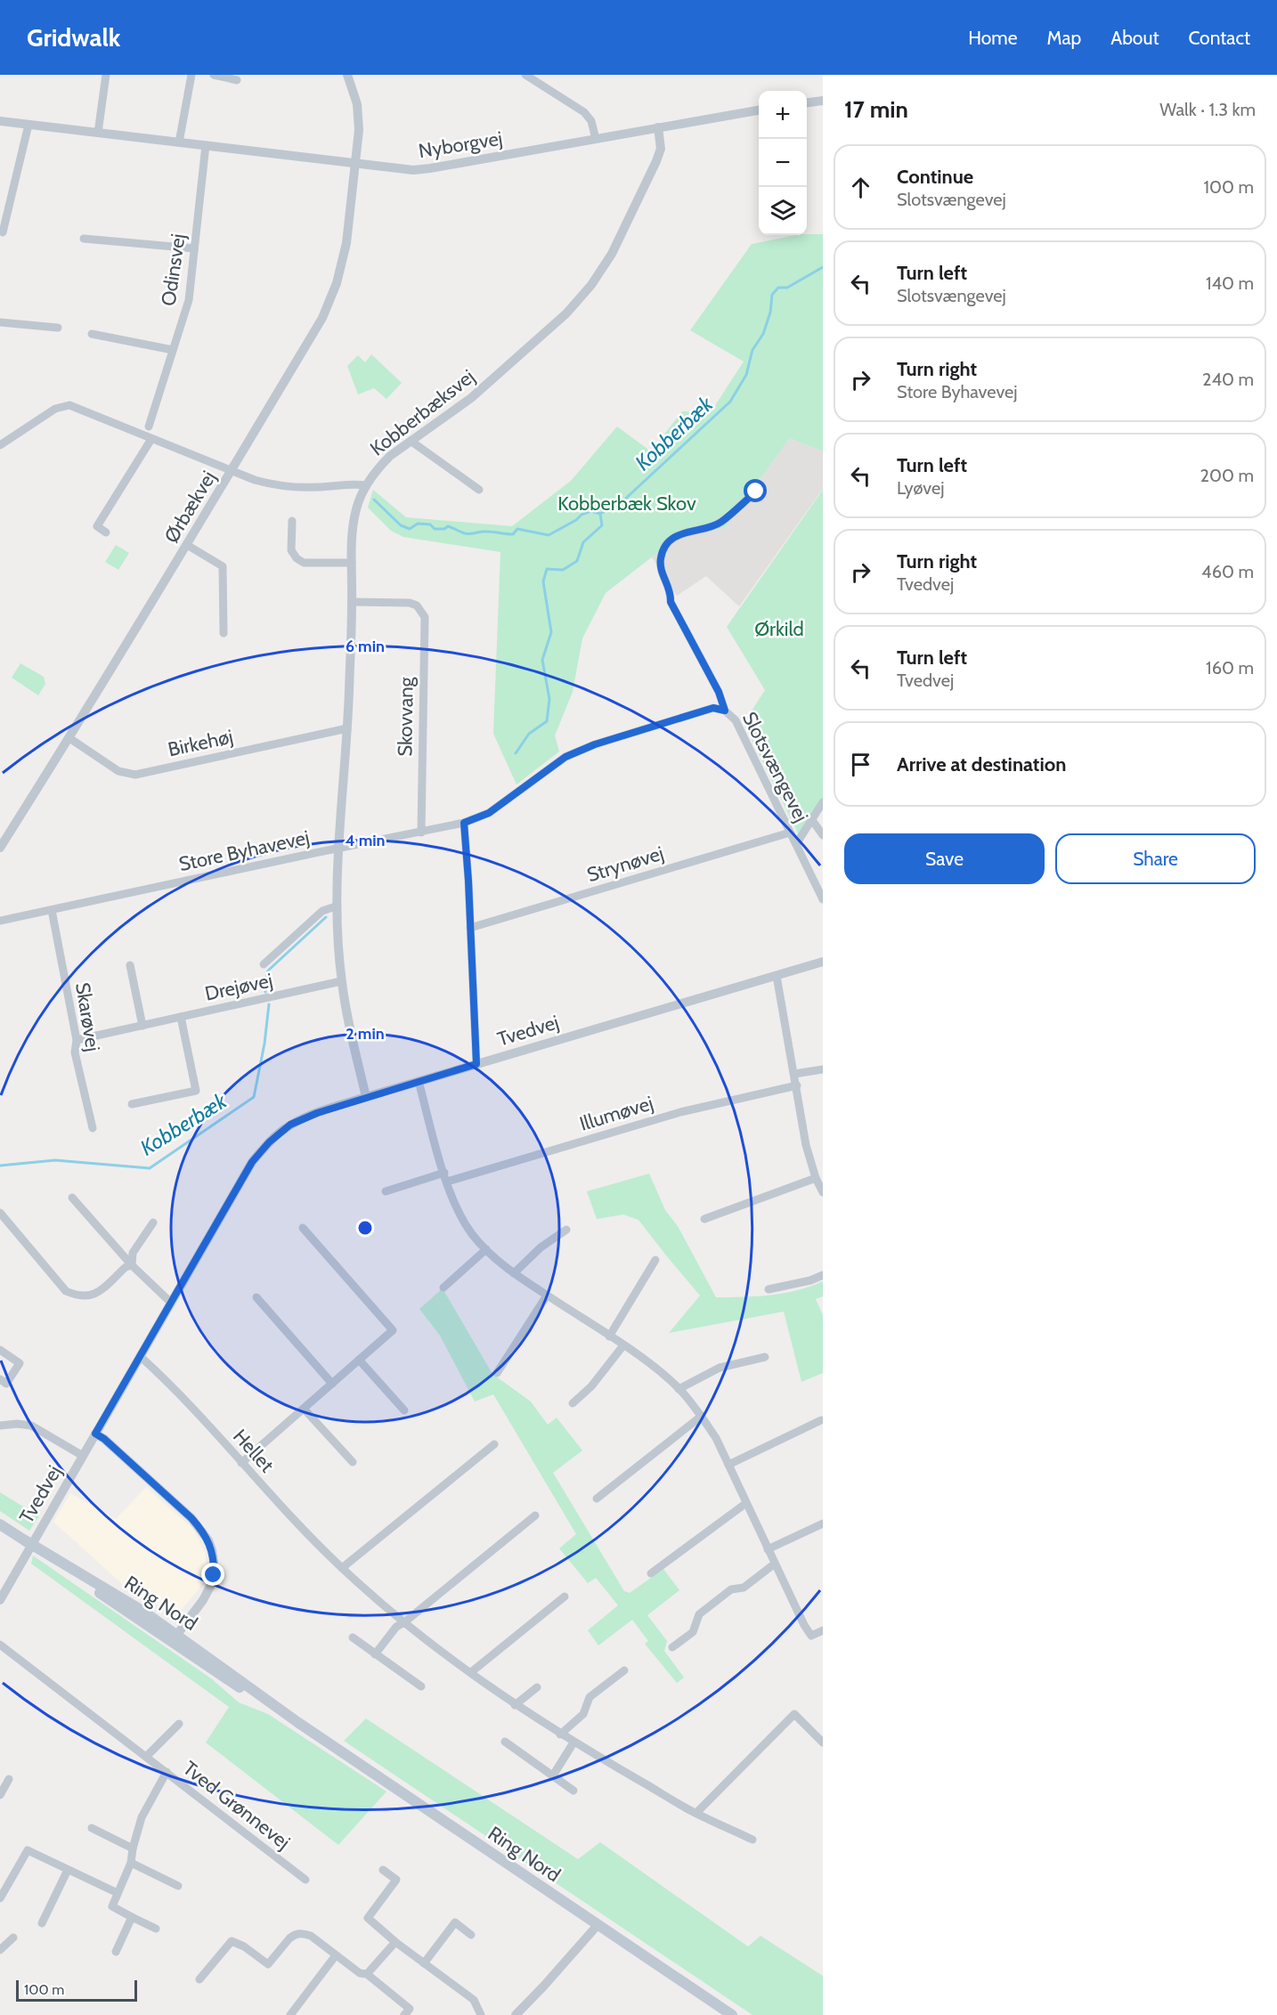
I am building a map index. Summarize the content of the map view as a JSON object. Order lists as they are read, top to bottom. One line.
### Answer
{"streets":{"main road":["Ring Nord"],"street":["Nyborgvej","Odinsvej","Kobberbæksvej","Ørbækvej","Skovvang","Birkehøj","Slotsvængevej","Store Byhavevej","Strynøvej","Drejøvej","Skarøvej","Tvedvej","Illumøvej","Hellet","Tved Grønnevej"]},"crossings":[["Nyborgvej","Odinsvej"],["Nyborgvej","Kobberbæksvej"],["Nyborgvej","Ørbækvej"],["Kobberbæksvej","Skovvang"],["Kobberbæksvej","Birkehøj"],["Kobberbæksvej","Store Byhavevej"],["Kobberbæksvej","Drejøvej"],["Kobberbæksvej","Tvedvej"],["Ørbækvej","Birkehøj"],["Skovvang","Store Byhavevej"],["Slotsvængevej","Store Byhavevej"],["Slotsvængevej","Strynøvej"],["Store Byhavevej","Skarøvej"],["Drejøvej","Skarøvej"],["Tvedvej","Hellet"]],"water":["Kobberbæk"],"parks":["Kobberbæk Skov","Ørkild"],"scale_bar":"100 m","page":{"header":"Gridwalk","nav":["Home","Map","About","Contact"],"heading":["17 min","Walk · 1.3 km"],"map_buttons":["+","−"],"list":[["Continue","Slotsvængevej","100 m"],["Turn left","Slotsvængevej","140 m"],["Turn right","Store Byhavevej","240 m"],["Turn left","Lyøvej","200 m"],["Turn right","Tvedvej","460 m"],["Turn left","Tvedvej","160 m"],"Arrive at destination"],"buttons":["Save","Share"],"scale":"100 m"},"rings":["6 min","4 min","2 min"]}
